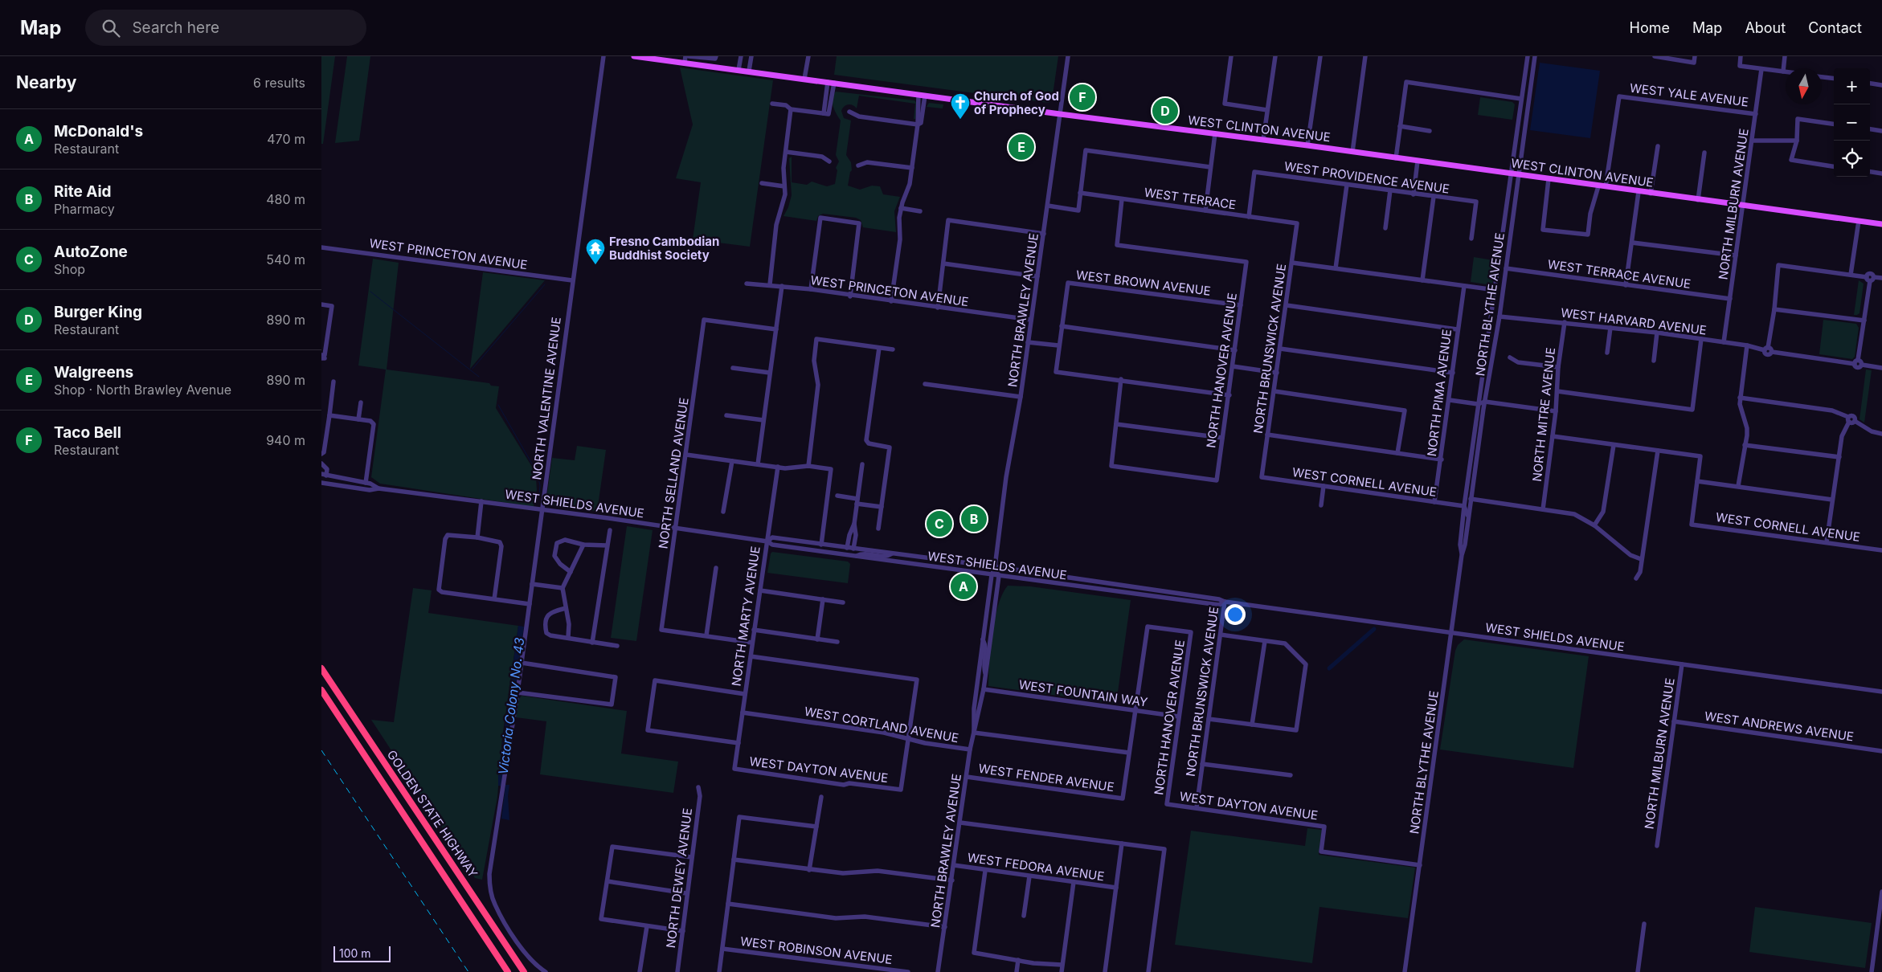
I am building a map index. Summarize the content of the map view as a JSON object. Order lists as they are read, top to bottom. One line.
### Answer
{"streets":{"highway":["GOLDEN STATE HIGHWAY"],"main road":["WEST CLINTON AVENUE"],"street":["WEST YALE AVENUE","WEST PROVIDENCE AVENUE","WEST TERRACE","NORTH MILBURN AVENUE","WEST PRINCETON AVENUE","WEST TERRACE AVENUE","WEST BROWN AVENUE","NORTH BLYTHE AVENUE","NORTH BRAWLEY AVENUE","WEST HARVARD AVENUE","NORTH BRUNSWICK AVENUE","NORTH HANOVER AVENUE","NORTH PIMA AVENUE","NORTH VALENTINE AVENUE","NORTH MITRE AVENUE","NORTH SELLAND AVENUE","WEST CORNELL AVENUE","WEST SHIELDS AVENUE","NORTH MARTY AVENUE","WEST FOUNTAIN WAY","WEST CORTLAND AVENUE","WEST ANDREWS AVENUE","WEST DAYTON AVENUE","WEST FENDER AVENUE","WEST FEDORA AVENUE","NORTH DEWEY AVENUE","WEST ROBINSON AVENUE"]},"crossings":[["WEST YALE AVENUE","WEST CLINTON AVENUE"],["WEST YALE AVENUE","NORTH MILBURN AVENUE"],["WEST CLINTON AVENUE","NORTH MILBURN AVENUE"],["WEST CLINTON AVENUE","NORTH BLYTHE AVENUE"],["WEST CLINTON AVENUE","NORTH BRAWLEY AVENUE"],["WEST PROVIDENCE AVENUE","WEST TERRACE"],["WEST TERRACE","NORTH BRUNSWICK AVENUE"],["WEST TERRACE","NORTH HANOVER AVENUE"],["NORTH MILBURN AVENUE","WEST TERRACE AVENUE"],["NORTH MILBURN AVENUE","WEST HARVARD AVENUE"],["NORTH MILBURN AVENUE","WEST SHIELDS AVENUE"],["NORTH MILBURN AVENUE","WEST ANDREWS AVENUE"],["WEST PRINCETON AVENUE","NORTH BRAWLEY AVENUE"],["WEST PRINCETON AVENUE","NORTH VALENTINE AVENUE"],["WEST TERRACE AVENUE","NORTH BLYTHE AVENUE"],["WEST BROWN AVENUE","NORTH HANOVER AVENUE"],["NORTH BLYTHE AVENUE","WEST HARVARD AVENUE"],["NORTH BLYTHE AVENUE","WEST CORNELL AVENUE"],["NORTH BLYTHE AVENUE","WEST SHIELDS AVENUE"],["NORTH BLYTHE AVENUE","WEST DAYTON AVENUE"],["NORTH BRAWLEY AVENUE","WEST SHIELDS AVENUE"],["NORTH BRAWLEY AVENUE","WEST FOUNTAIN WAY"],["NORTH BRAWLEY AVENUE","WEST CORTLAND AVENUE"],["NORTH BRAWLEY AVENUE","WEST FENDER AVENUE"],["NORTH BRAWLEY AVENUE","WEST FEDORA AVENUE"],["WEST HARVARD AVENUE","NORTH MITRE AVENUE"],["NORTH BRUNSWICK AVENUE","WEST CORNELL AVENUE"],["NORTH BRUNSWICK AVENUE","WEST SHIELDS AVENUE"],["NORTH BRUNSWICK AVENUE","WEST DAYTON AVENUE"],["NORTH HANOVER AVENUE","WEST FOUNTAIN WAY"],["NORTH HANOVER AVENUE","WEST DAYTON AVENUE"],["NORTH PIMA AVENUE","WEST CORNELL AVENUE"],["NORTH VALENTINE AVENUE","WEST SHIELDS AVENUE"],["NORTH SELLAND AVENUE","WEST SHIELDS AVENUE"],["WEST SHIELDS AVENUE","NORTH MARTY AVENUE"],["NORTH MARTY AVENUE","WEST CORTLAND AVENUE"],["NORTH MARTY AVENUE","WEST DAYTON AVENUE"],["WEST CORTLAND AVENUE","WEST DAYTON AVENUE"],["WEST CORTLAND AVENUE","WEST FENDER AVENUE"]],"water":["Victoria Colony No. 43"],"places":{"church":["Church of God of Prophecy"],"temple":["Fresno Cambodian Buddhist Society"]},"scale_bar":"100 m","north":"bottom","page":{"header":"Map","search":"Search here","nav":["Home","Map","About","Contact"],"heading":["Nearby","6 results"],"map_buttons":["+","−"],"pins":["F","D","E","B","C","A"],"list":[{"mark":"A","name":"McDonald's","note":"Restaurant","value":"470 m"},{"mark":"B","name":"Rite Aid","note":"Pharmacy","value":"480 m"},{"mark":"C","name":"AutoZone","note":"Shop","value":"540 m"},{"mark":"D","name":"Burger King","note":"Restaurant","value":"890 m"},{"mark":"E","name":"Walgreens","note":"Shop · North Brawley Avenue","value":"890 m"},{"mark":"F","name":"Taco Bell","note":"Restaurant","value":"940 m"}],"scale":"100 m"}}
